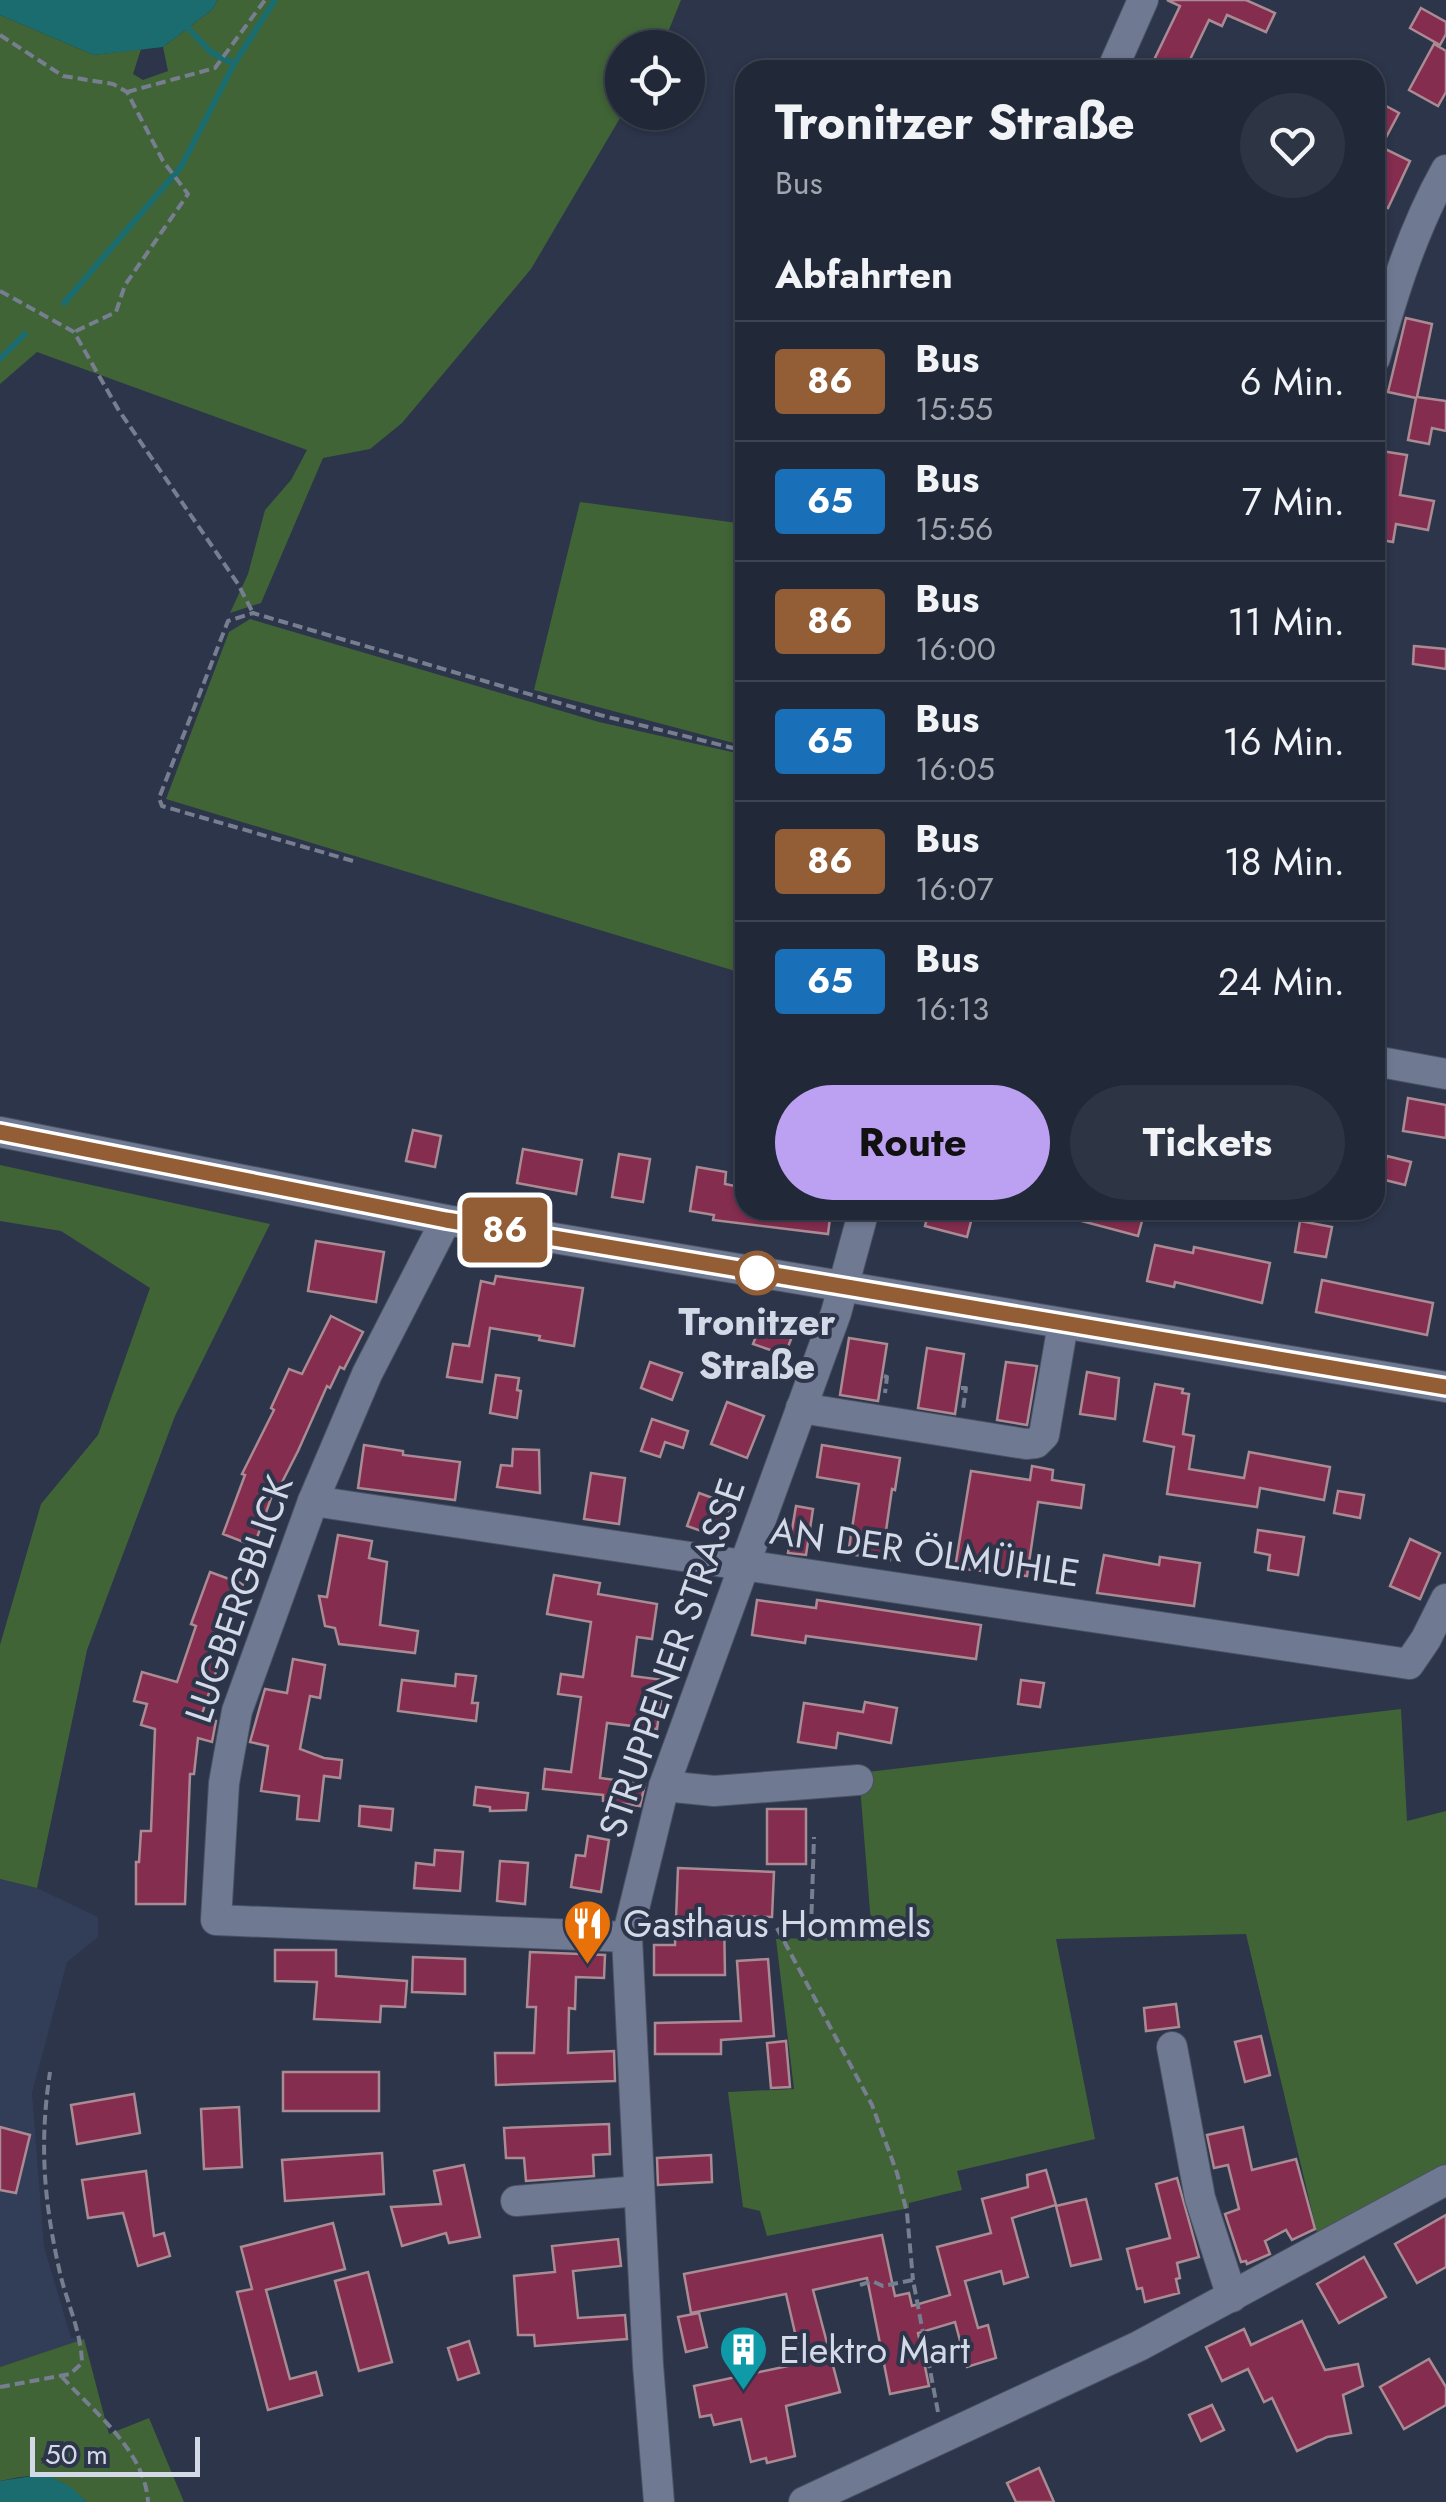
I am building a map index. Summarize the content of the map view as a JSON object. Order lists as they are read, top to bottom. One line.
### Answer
{"streets":{"street":["AN DER ÖLMÜHLE","LUGBERGBLICK","STRUPPENER STRASSE"]},"crossings":[["AN DER ÖLMÜHLE","LUGBERGBLICK"],["AN DER ÖLMÜHLE","STRUPPENER STRASSE"],["LUGBERGBLICK","STRUPPENER STRASSE"]],"places":{"other":["Tronitzer Straße"],"restaurant":["Gasthaus Hommels"],"building":["Elektro Mart"]},"lines":["bus line 86"],"scale_bar":"50 m","page":{"on_map":"86","heading":[["Tronitzer Straße","Bus"],"Abfahrten"],"list":[{"mark":"86","name":"Bus","note":"15:55","value":"6 Min."},{"mark":"65","name":"Bus","note":"15:56","value":"7 Min."},{"mark":"86","name":"Bus","note":"16:00","value":"11 Min."},{"mark":"65","name":"Bus","note":"16:05","value":"16 Min."},{"mark":"86","name":"Bus","note":"16:07","value":"18 Min."},{"mark":"65","name":"Bus","note":"16:13","value":"24 Min."}],"buttons":["Route","Tickets"],"scale":"50 m"}}
